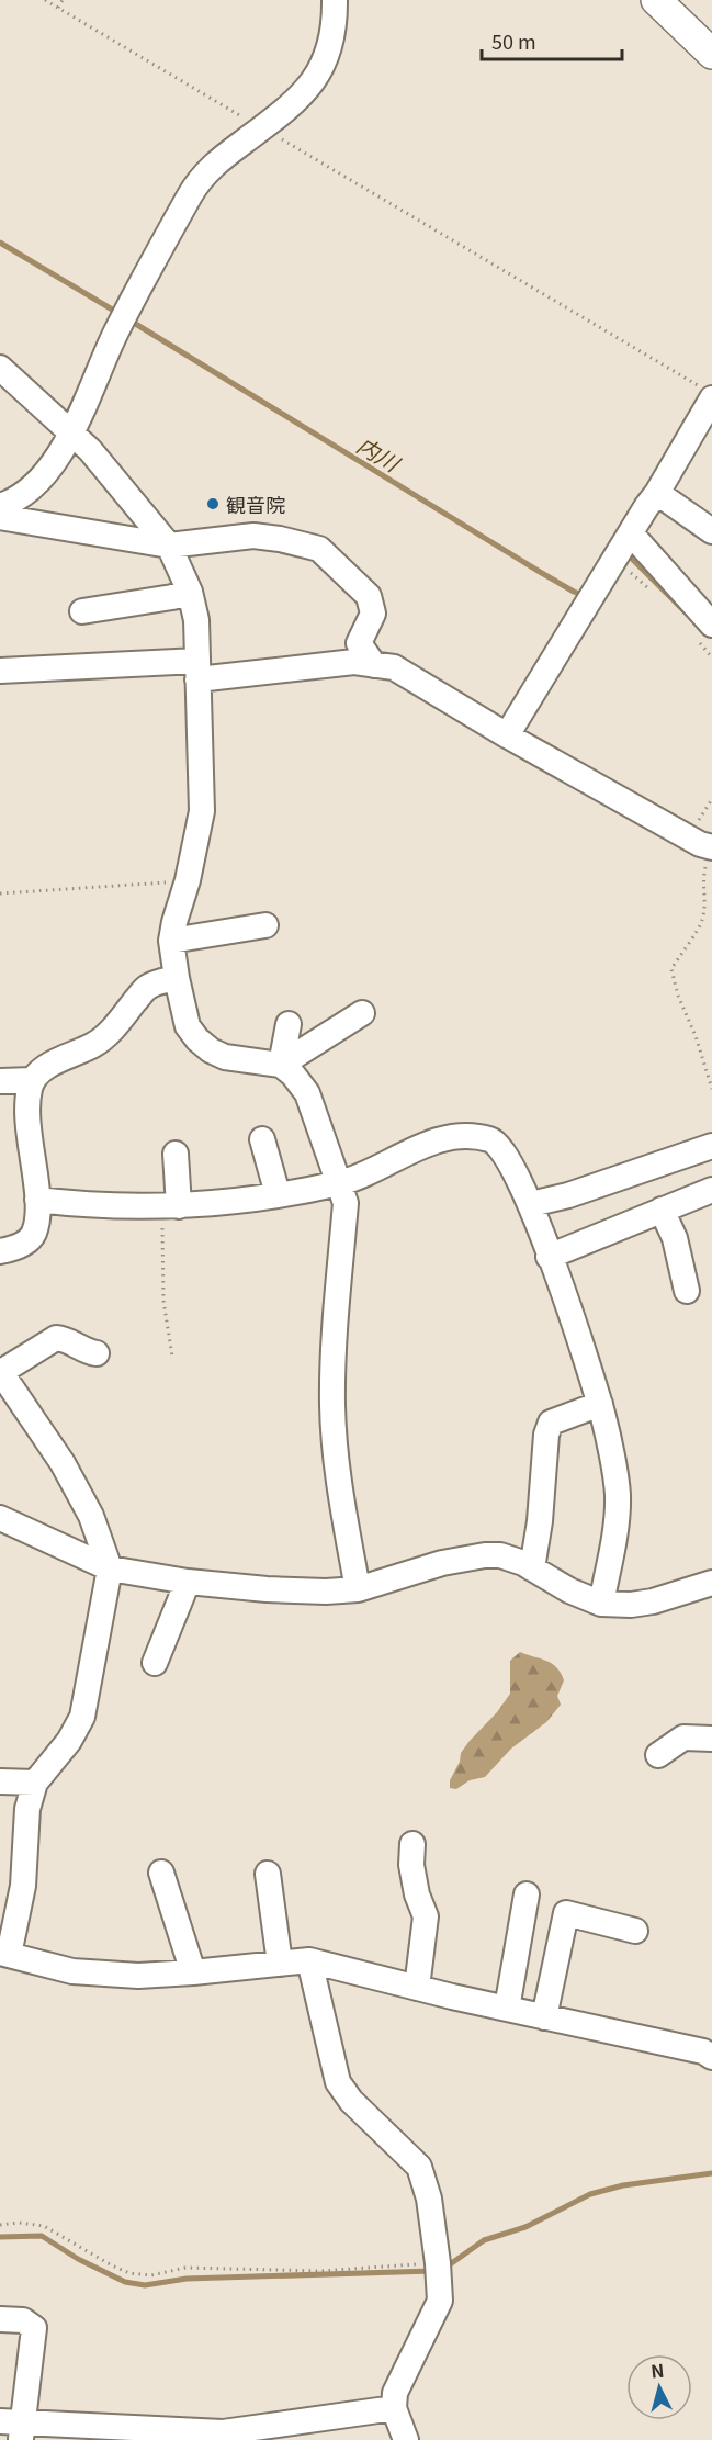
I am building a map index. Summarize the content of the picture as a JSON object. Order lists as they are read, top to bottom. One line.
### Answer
{"water":["内川"],"places":["観音院"],"scale_bar":"50 m","north":"top"}
